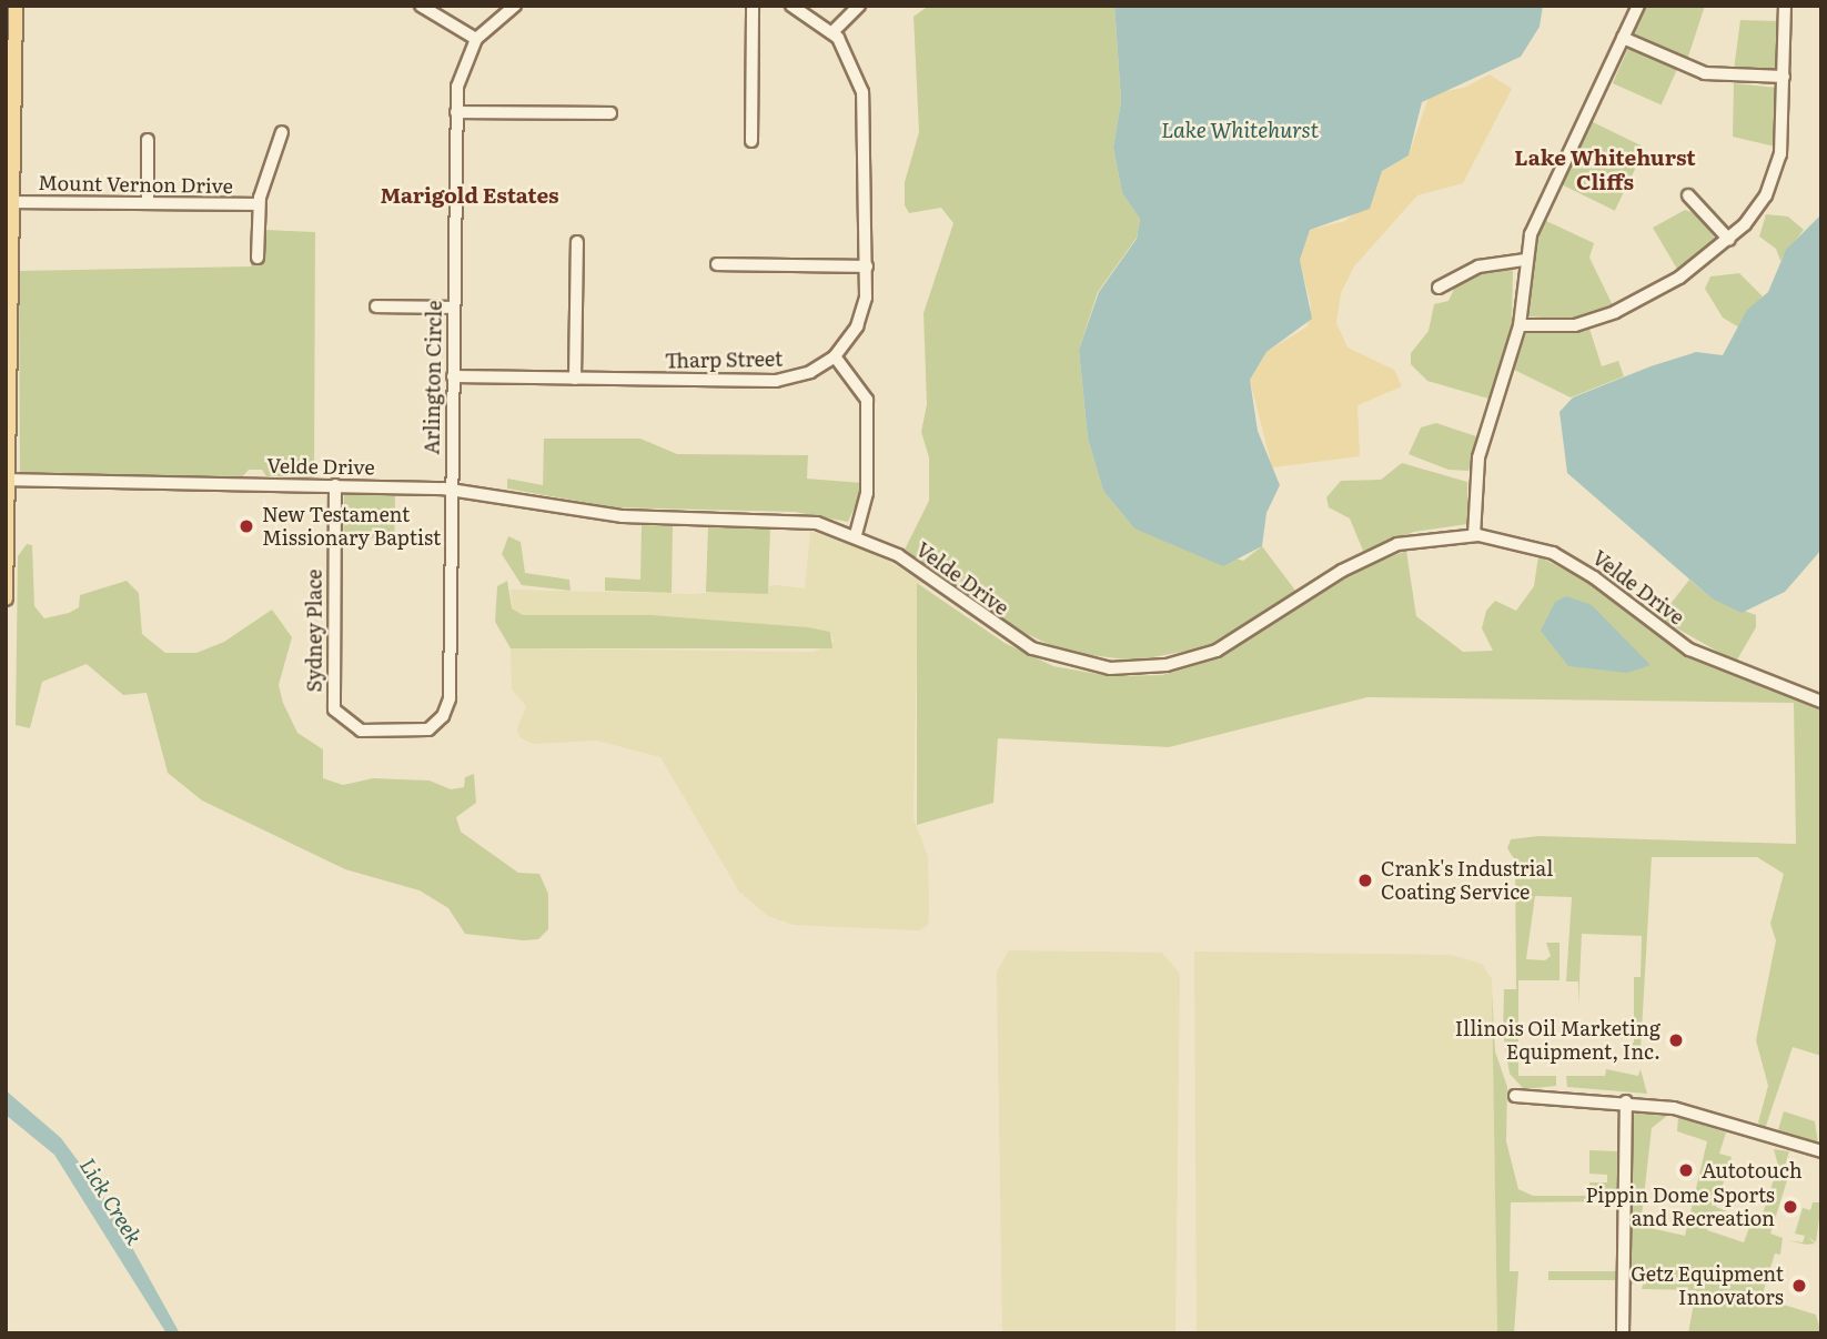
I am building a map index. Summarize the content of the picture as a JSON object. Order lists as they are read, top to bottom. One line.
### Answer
{"streets":{"street":["Mount Vernon Drive","Tharp Street","Arlington Circle","Velde Drive","Sydney Place"]},"crossings":[["Tharp Street","Arlington Circle"],["Arlington Circle","Velde Drive"],["Arlington Circle","Sydney Place"],["Velde Drive","Sydney Place"]],"districts":["Lake Whitehurst Cliffs","Marigold Estates"],"water":["Lake Whitehurst","Lick Creek"],"places":["New Testament Missionary Baptist","Crank's Industrial Coating Service","Illinois Oil Marketing Equipment, Inc.","Autotouch","Pippin Dome Sports and Recreation","Getz Equipment Innovators"]}
